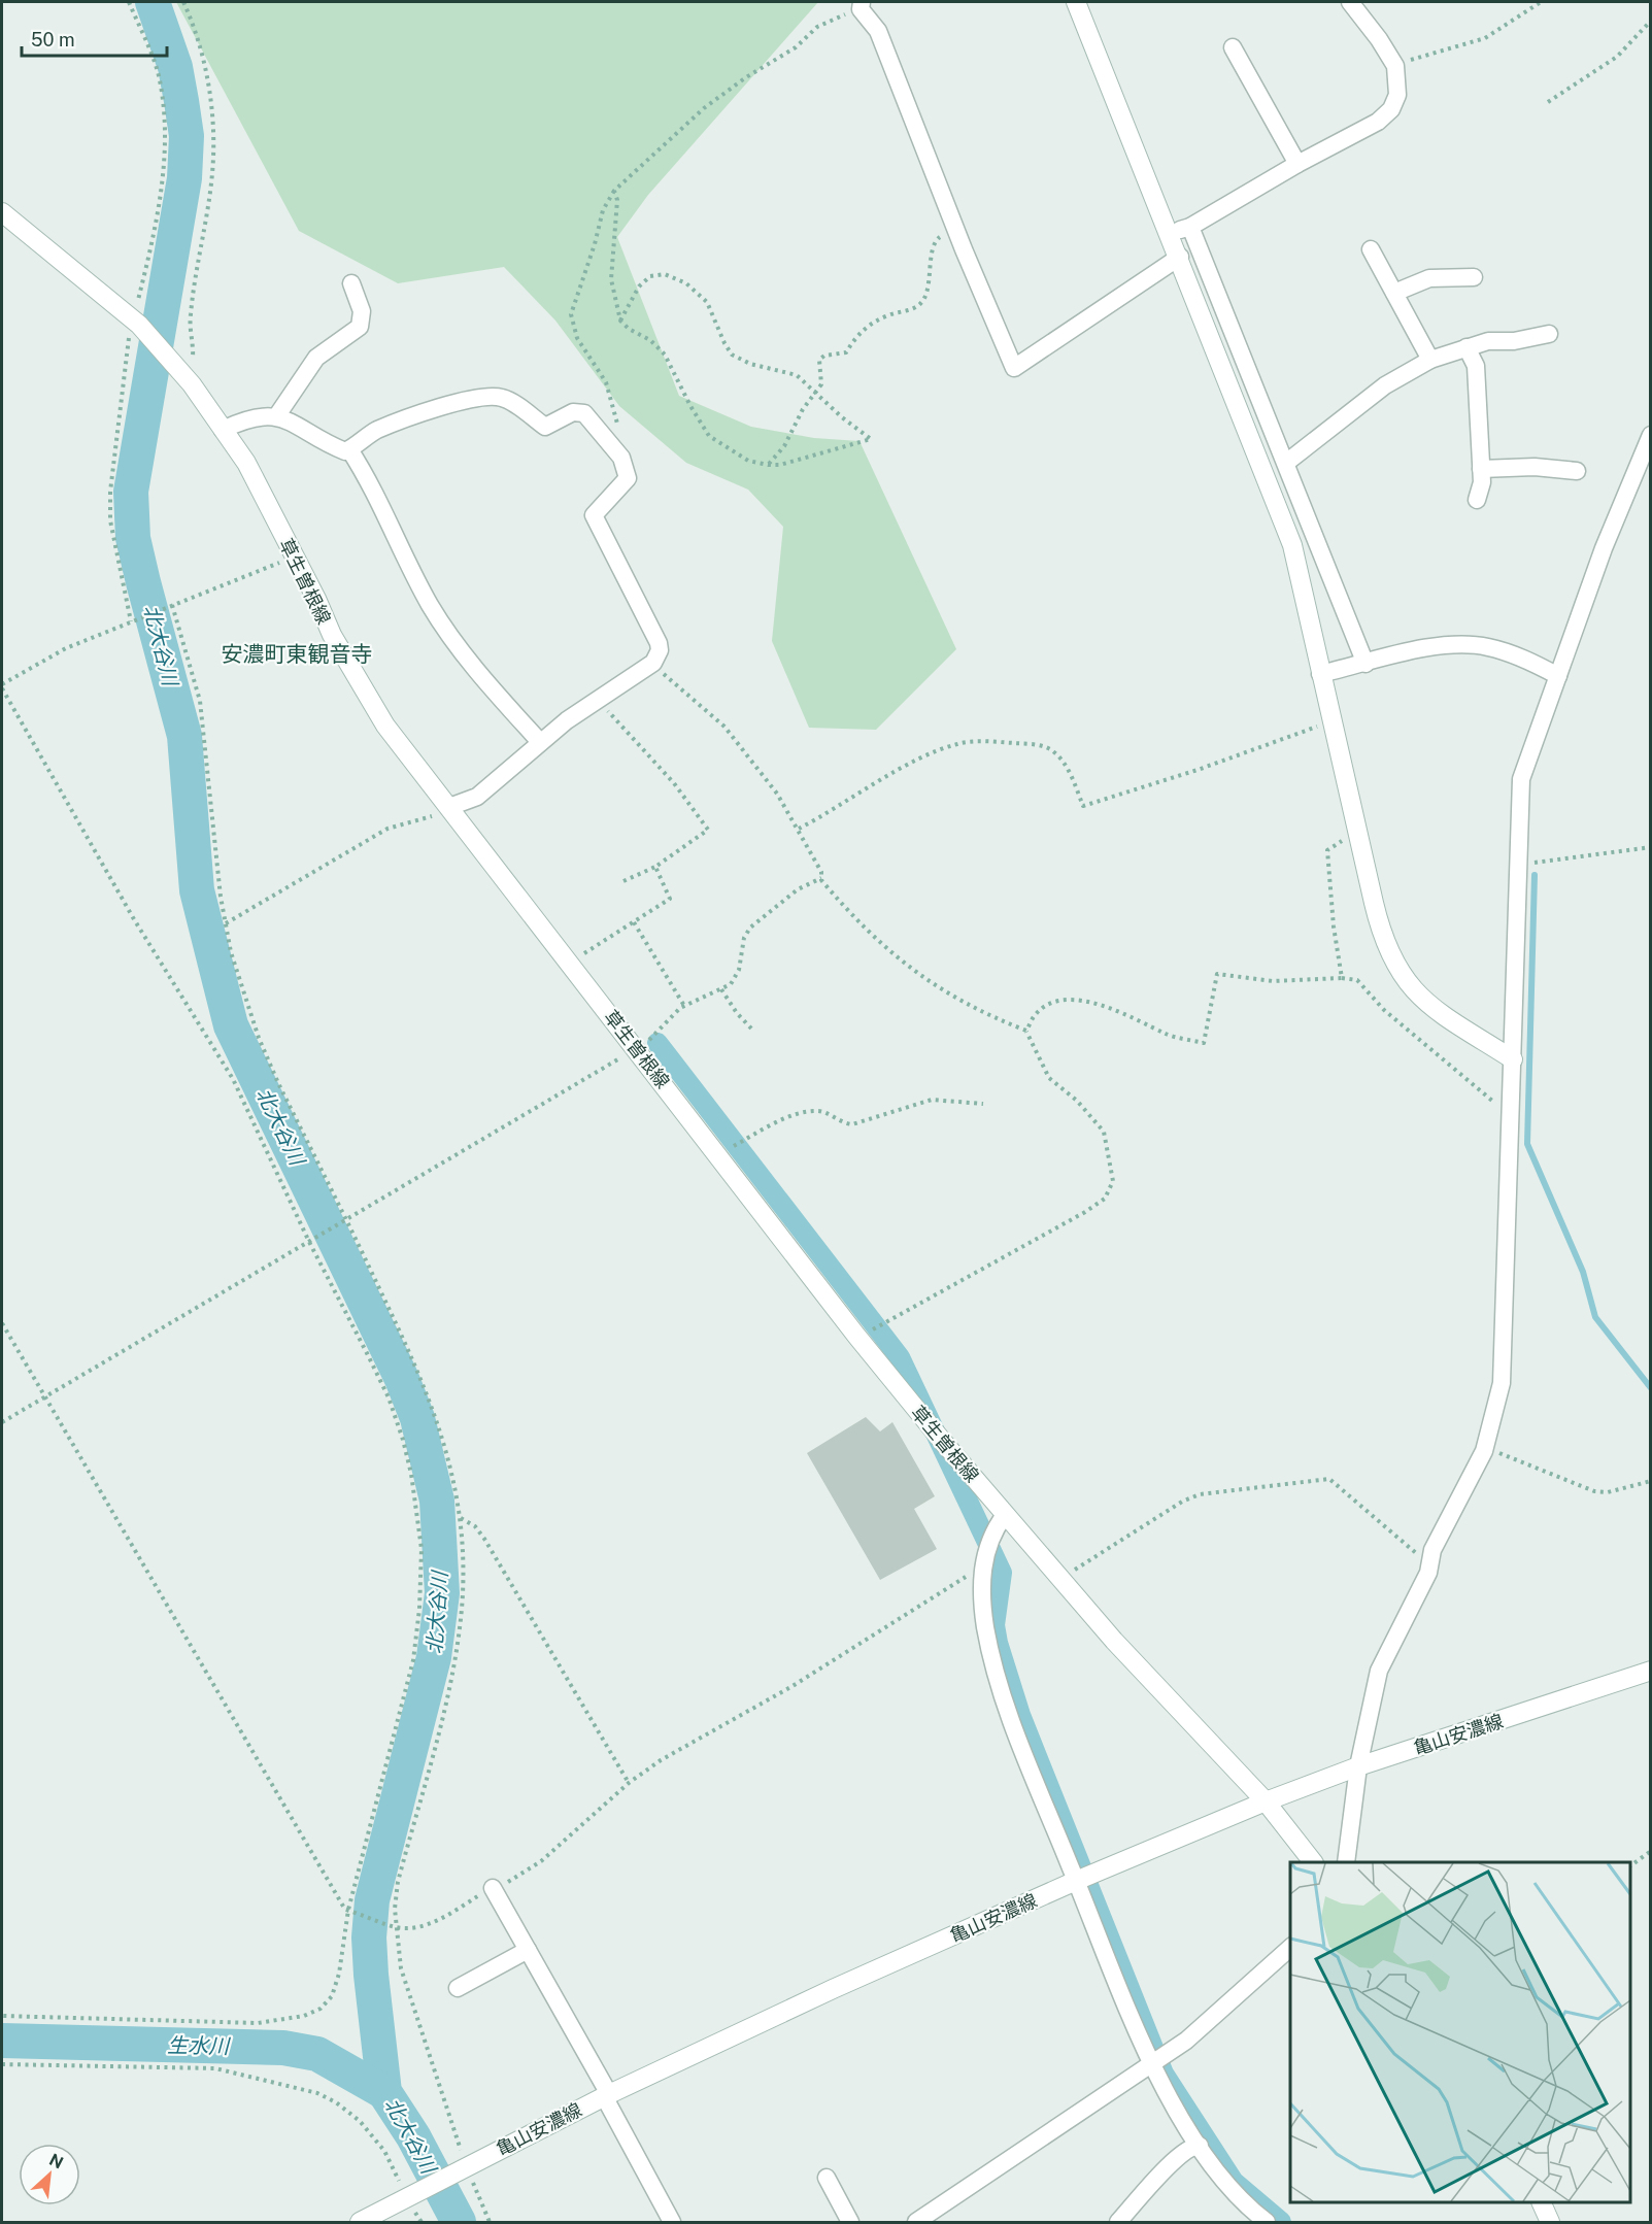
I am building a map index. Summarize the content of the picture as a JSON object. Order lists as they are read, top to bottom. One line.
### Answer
{"streets":{"main road":["草生曽根線","亀山安濃線"]},"crossings":[["草生曽根線","亀山安濃線"]],"districts":["安濃町東観音寺"],"water":["北大谷川","生水川"],"scale_bar":"50 m","north":"top right"}
